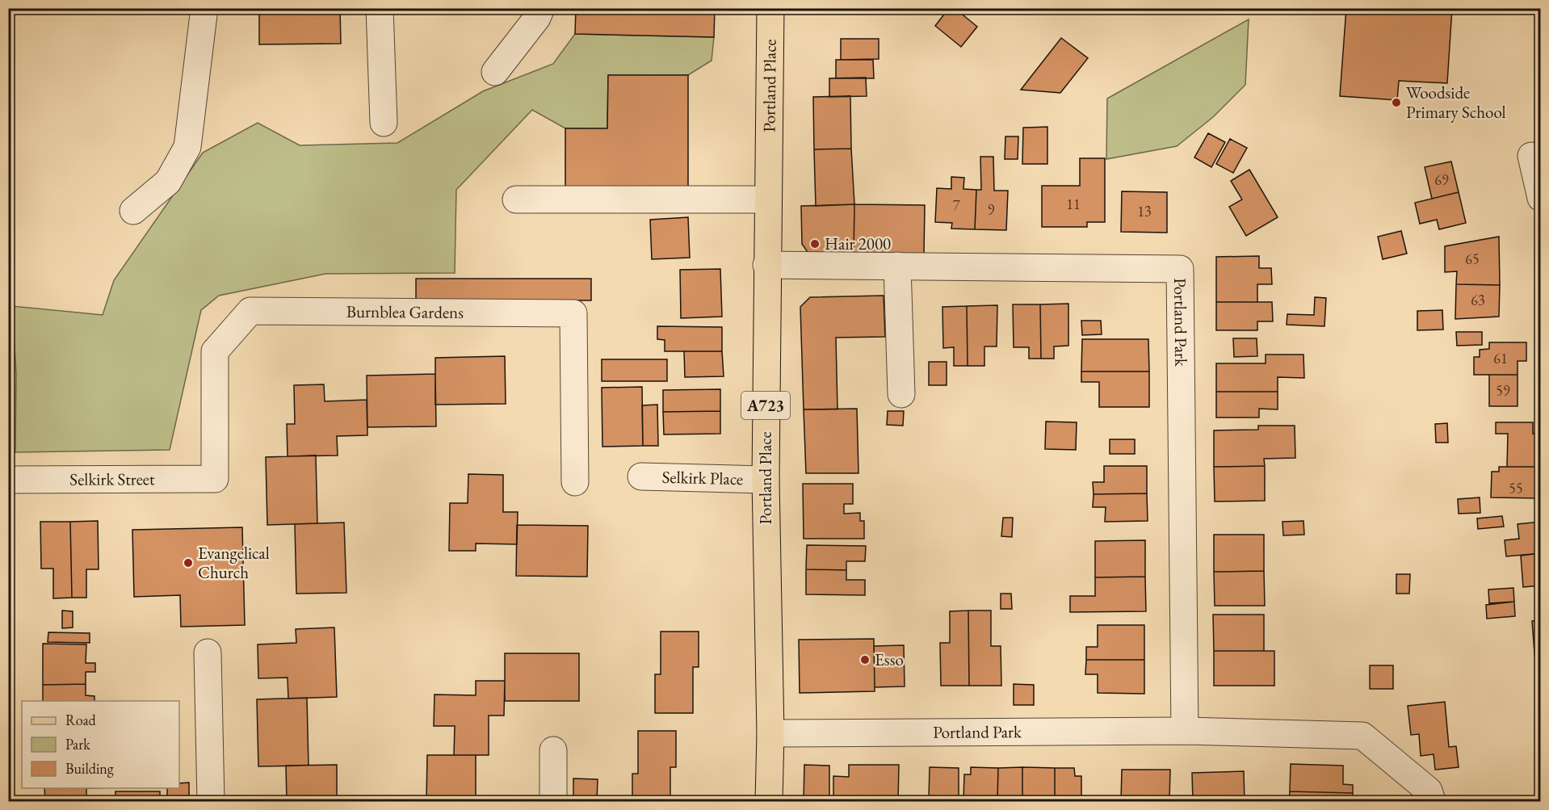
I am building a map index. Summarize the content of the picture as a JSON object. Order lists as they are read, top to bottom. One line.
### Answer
{"streets":{"main road":["Portland Place","A723"],"street":["Burnblea Gardens","Portland Park","Selkirk Place","Selkirk Street"]},"crossings":[["Portland Place","Portland Park"],["Portland Place","Selkirk Place"],["Burnblea Gardens","Selkirk Street"]],"places":["Woodside Primary School","Hair 2000","Evangelical Church","Esso"],"house_numbers":["69","11","7","9","13","65","63","61","59","55"],"legend":["Road","Park","Building"]}
